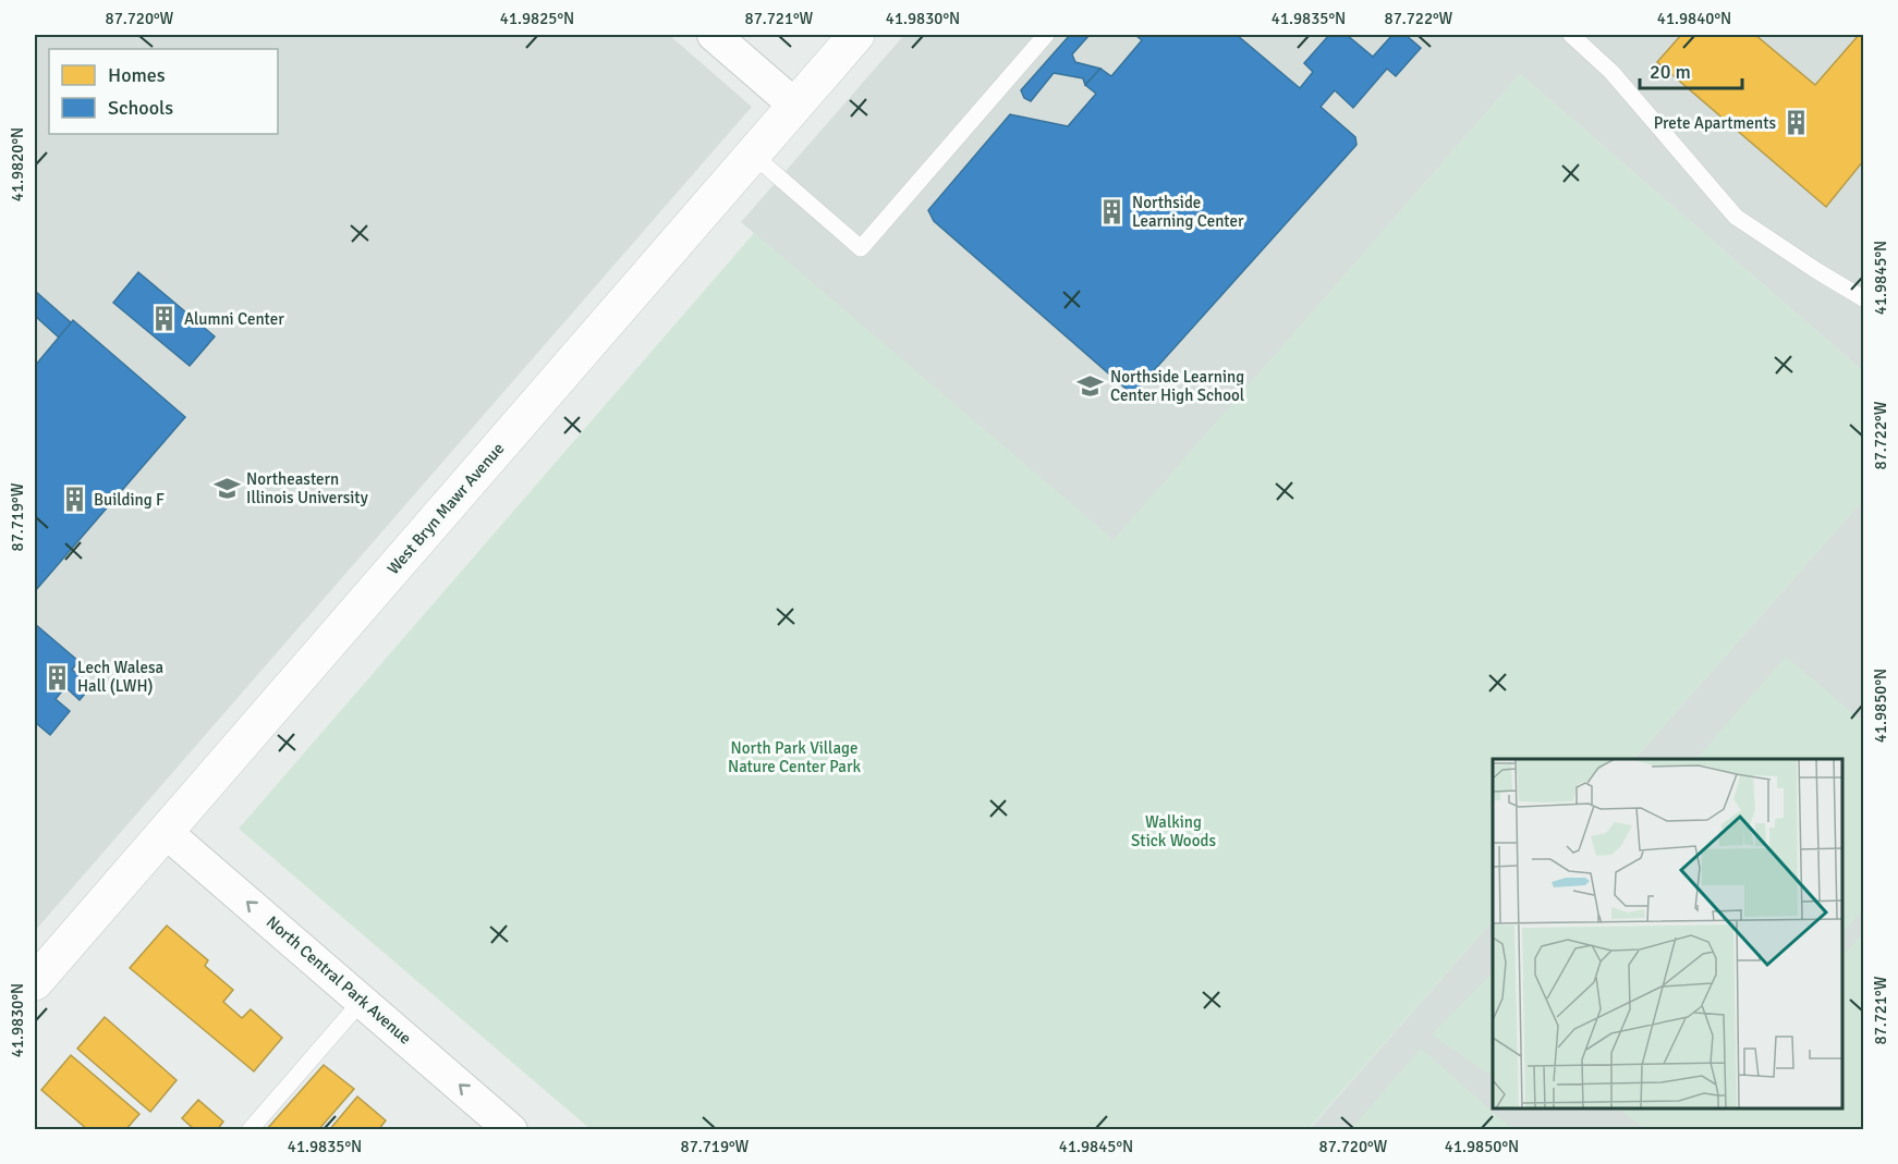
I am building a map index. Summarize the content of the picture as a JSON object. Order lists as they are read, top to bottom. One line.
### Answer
{"streets":{"street":["West Bryn Mawr Avenue","North Central Park Avenue"]},"crossings":[["West Bryn Mawr Avenue","North Central Park Avenue"]],"one_way":["North Central Park Avenue"],"parks":["North Park Village Nature Center Park","Walking Stick Woods"],"places":{"building":["Prete Apartments","Northside Learning Center","Alumni Center","Building F","Lech Walesa Hall (LWH)"],"school or university":["Northside Learning Center High School","Northeastern Illinois University"]},"legend":["Homes","Schools"],"scale_bar":"20 m","coordinates":["87.720°W","41.9825°N","87.721°W","41.9830°N","41.9835°N","87.722°W","41.9840°N","41.9820°N","41.9845°N","87.719°W","41.9850°N"]}
